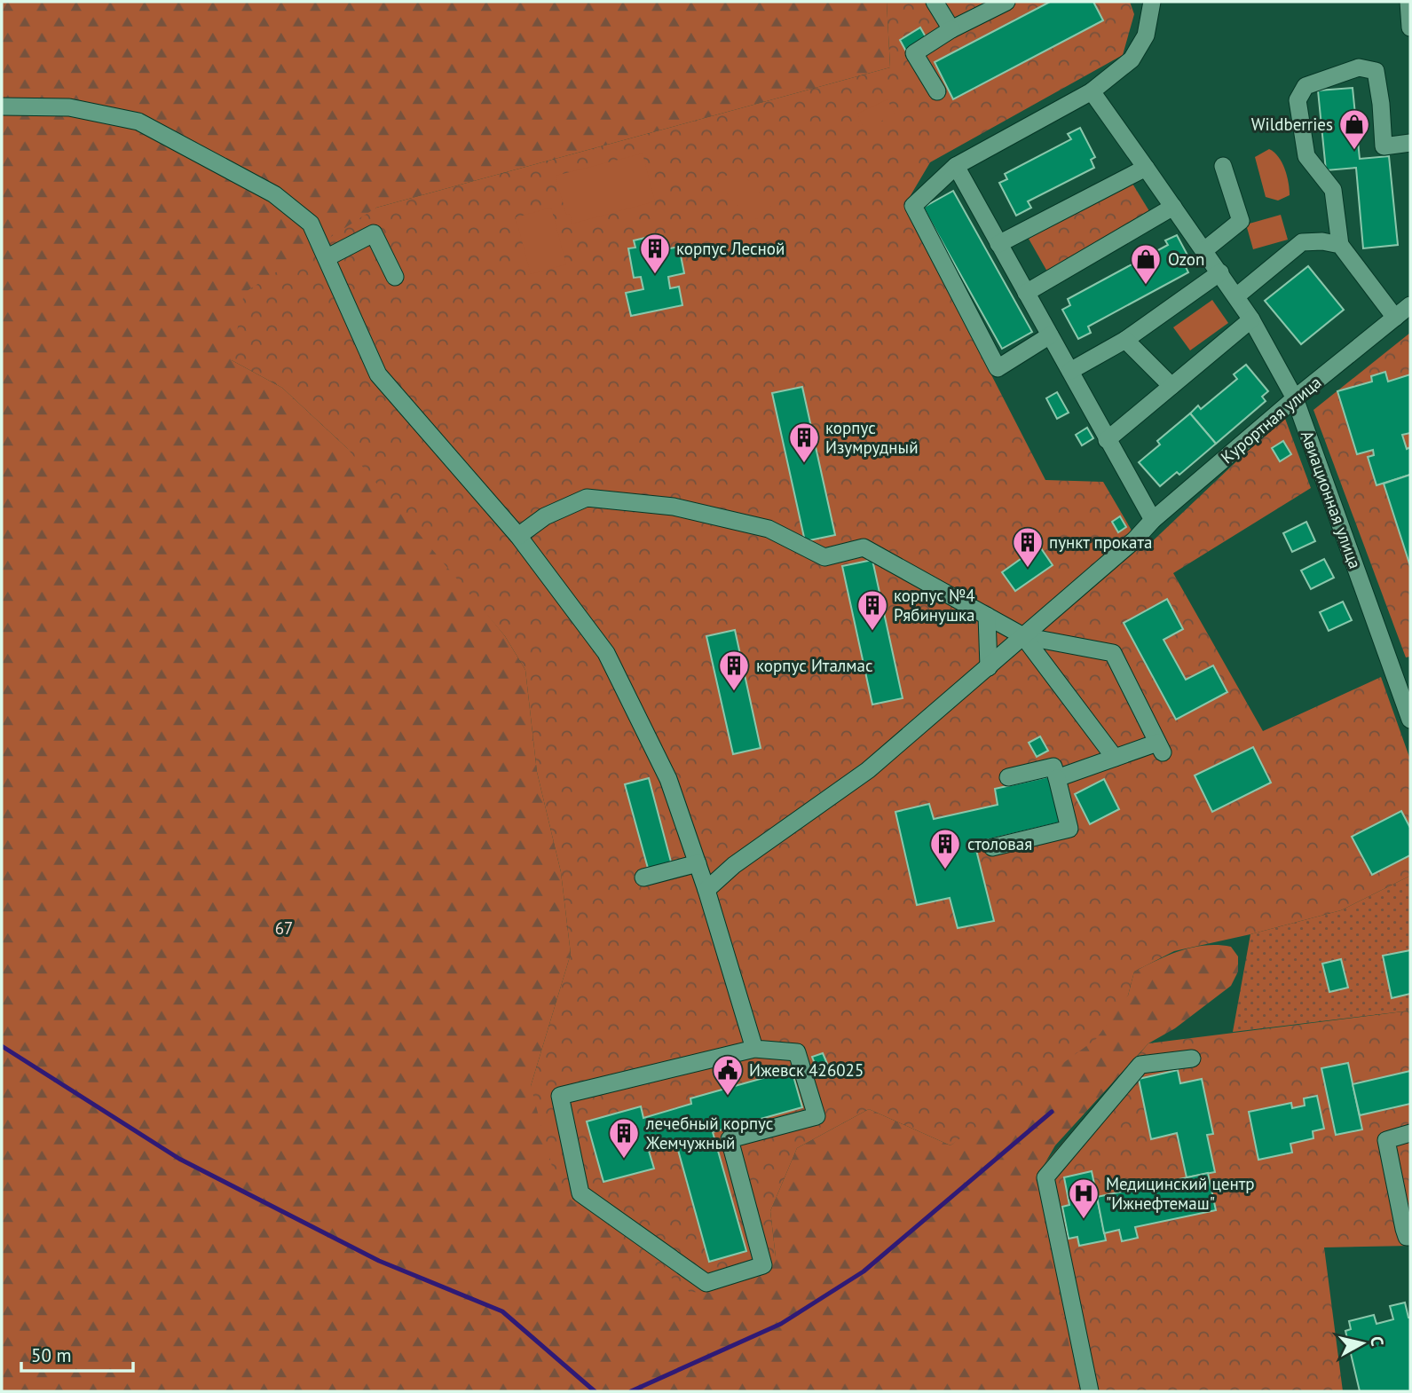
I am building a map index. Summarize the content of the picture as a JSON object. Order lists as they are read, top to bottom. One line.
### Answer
{"streets":{"street":["Курортная улица","Авиационная улица"]},"crossings":[["Курортная улица","Авиационная улица"]],"parks":["67"],"places":{"shop":["Wildberries","Ozon"],"building":["корпус Лесной","корпус Изумрудный","пункт проката","корпус №4 Рябинушка","корпус Италмас","столовая","лечебный корпус Жемчужный"],"public building":["Ижевск 426025"],"hospital":["Медицинский центр \"Ижнефтемаш\""]},"scale_bar":"50 m","north":"right"}
